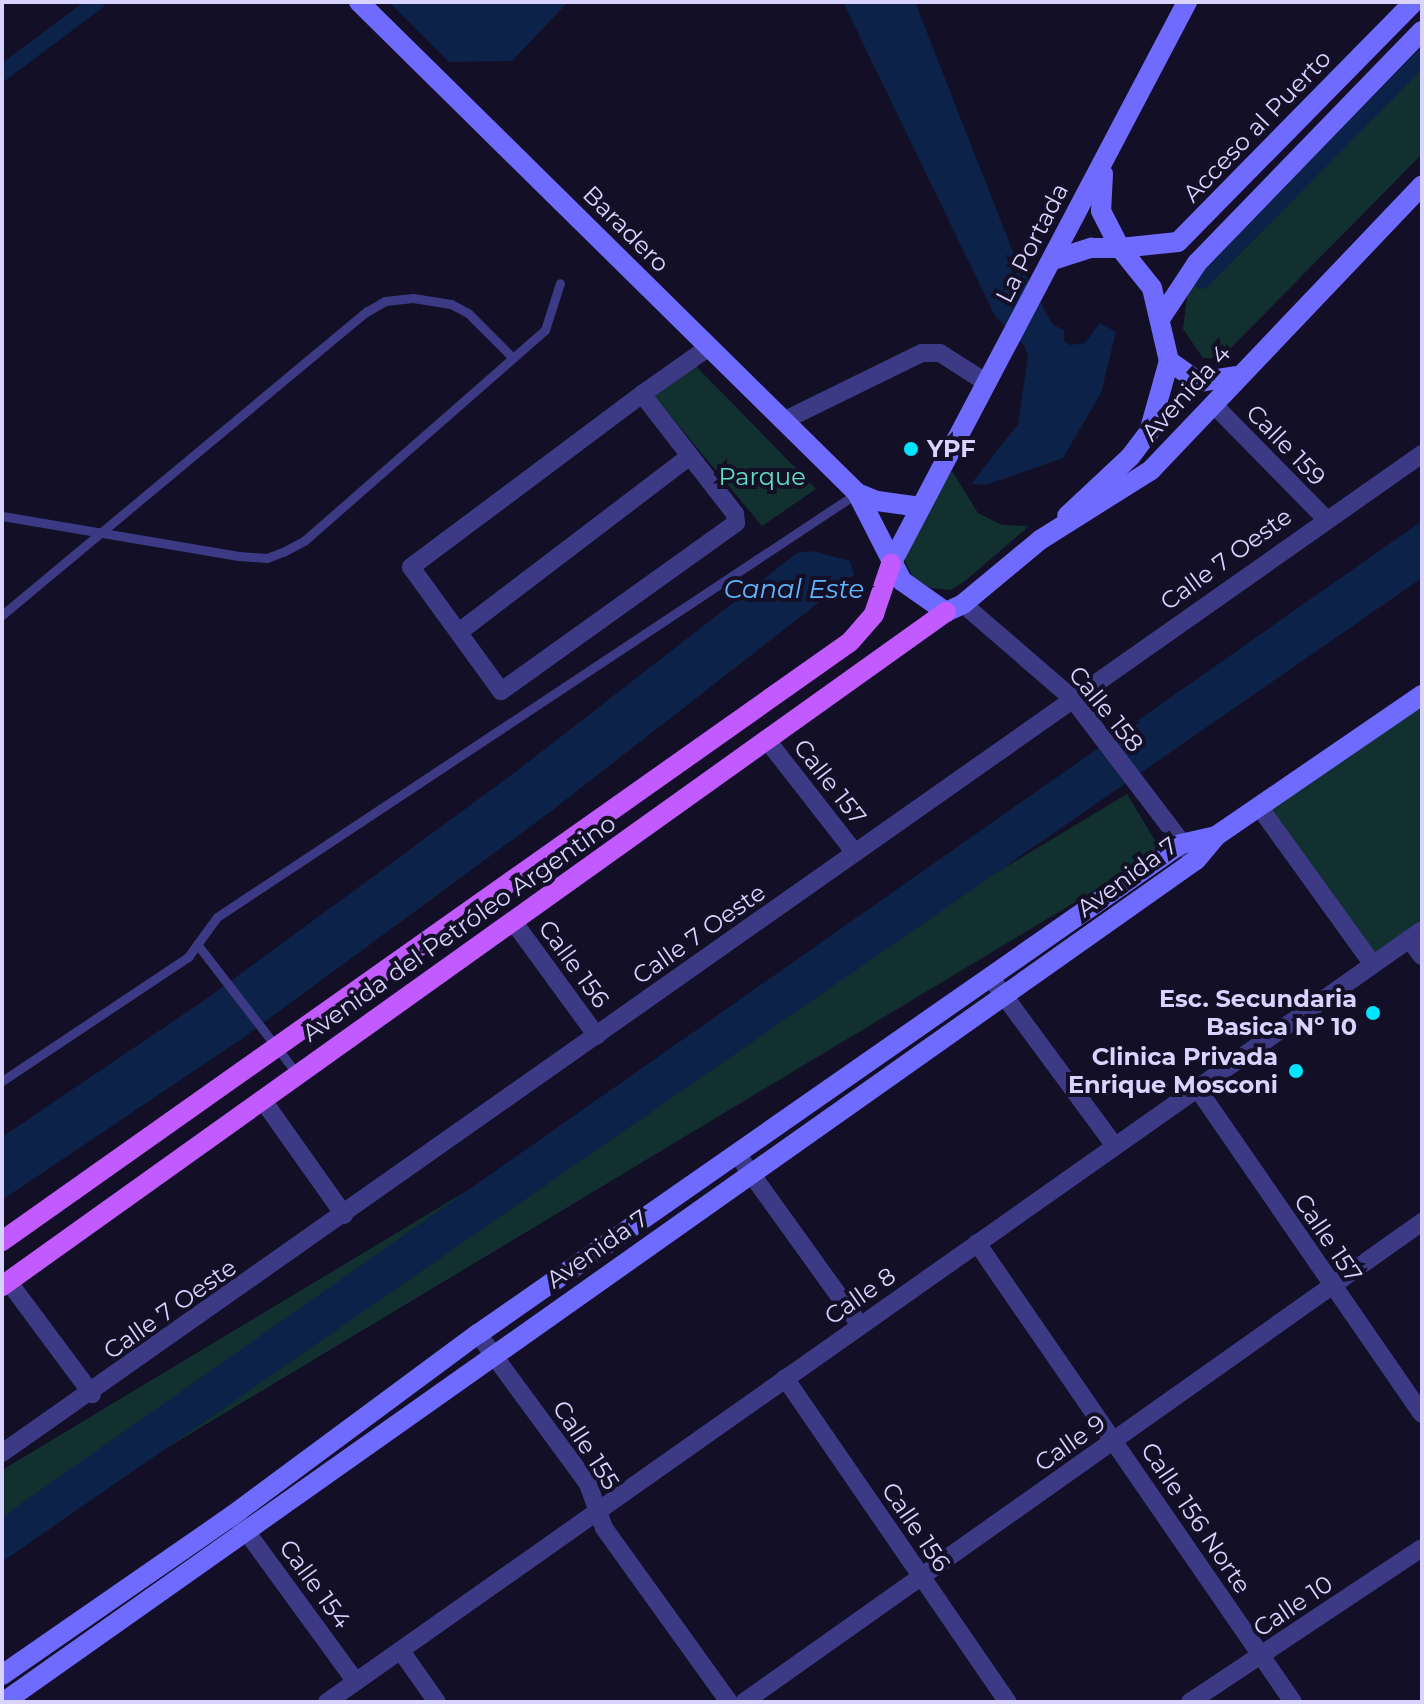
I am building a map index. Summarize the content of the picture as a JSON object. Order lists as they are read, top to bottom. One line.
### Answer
{"streets":{"main road":["Acceso al Puerto","Baradero","La Portada","Avenida 4","Avenida 7","Avenida del Petróleo Argentino"],"street":["Calle 159","Calle 7 Oeste","Calle 158","Calle 157","Calle 156","Calle 8","Calle 9","Calle 155","Calle 156 Norte","Calle 154","Calle 10"]},"crossings":[["Acceso al Puerto","La Portada"],["Baradero","La Portada"],["Baradero","Avenida 4"],["Baradero","Calle 158"],["Baradero","Avenida del Petróleo Argentino"],["La Portada","Avenida del Petróleo Argentino"],["Avenida 4","Calle 159"],["Avenida 4","Calle 158"],["Avenida 4","Avenida del Petróleo Argentino"],["Calle 159","Calle 7 Oeste"],["Calle 7 Oeste","Calle 158"],["Calle 7 Oeste","Calle 157"],["Calle 7 Oeste","Calle 156"],["Calle 158","Avenida 7"],["Calle 158","Avenida del Petróleo Argentino"],["Calle 157","Avenida del Petróleo Argentino"],["Calle 157","Calle 8"],["Calle 157","Calle 9"],["Avenida 7","Calle 155"],["Avenida 7","Calle 154"],["Avenida del Petróleo Argentino","Calle 156"],["Calle 156","Calle 8"],["Calle 156","Calle 9"],["Calle 8","Calle 155"],["Calle 8","Calle 156 Norte"],["Calle 8","Calle 154"],["Calle 9","Calle 156 Norte"],["Calle 156 Norte","Calle 10"]],"water":["Canal Este"],"parks":["Parque"],"places":["YPF","Esc. Secundaria Basica Nº 10","Clinica Privada Enrique Mosconi"]}
